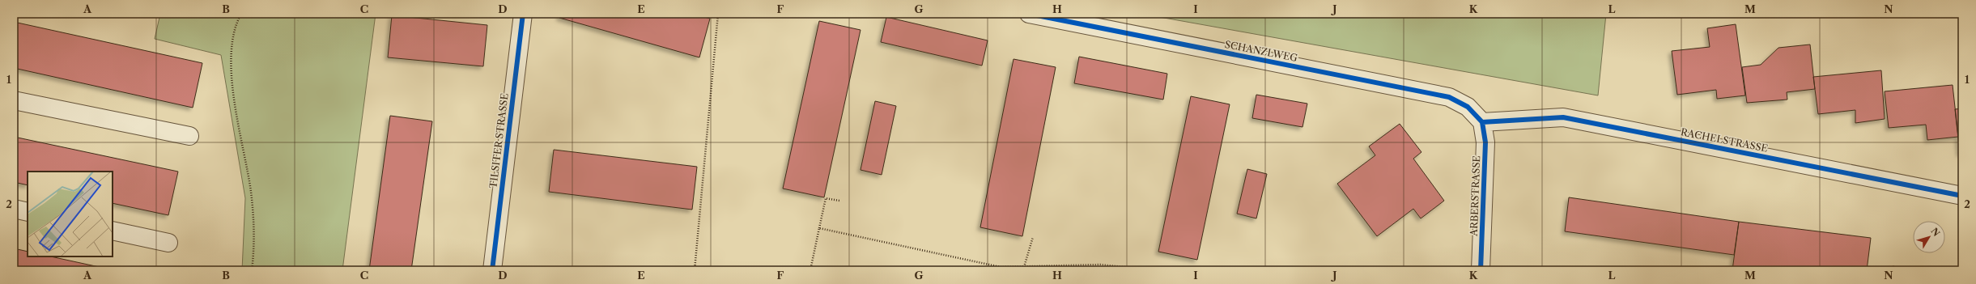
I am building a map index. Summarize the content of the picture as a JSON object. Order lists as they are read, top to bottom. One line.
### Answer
{"streets":{"street":["SCHANZLWEG","RACHELSTRASSE","TILSITER STRASSE","ARBERSTRASSE"]},"crossings":[["SCHANZLWEG","RACHELSTRASSE"],["SCHANZLWEG","ARBERSTRASSE"],["RACHELSTRASSE","ARBERSTRASSE"]],"north":"top right","grid":{"columns":["A","B","C","D","E","F","G","H","I","J","K","L","M","N"],"rows":["1","2"]}}
